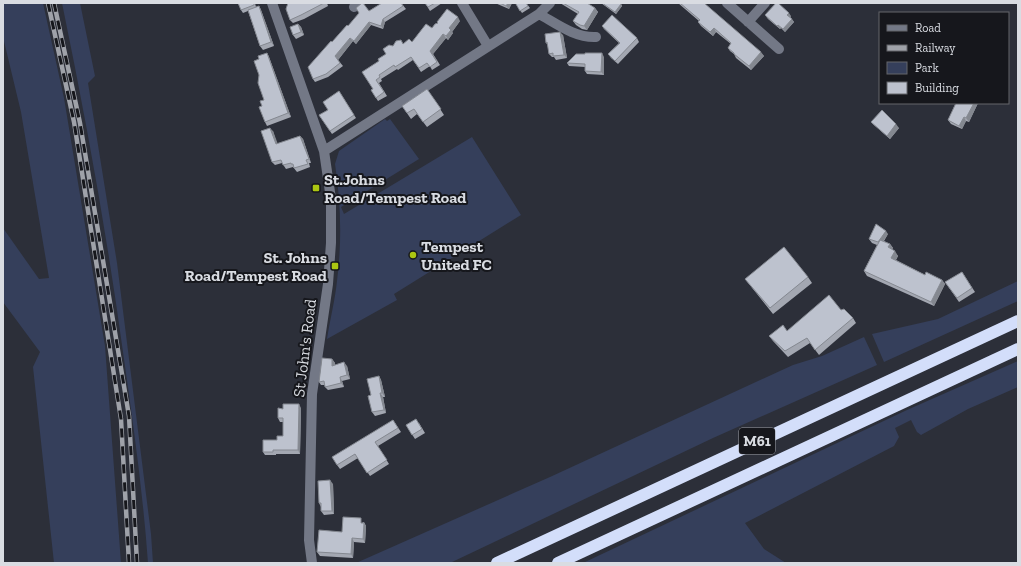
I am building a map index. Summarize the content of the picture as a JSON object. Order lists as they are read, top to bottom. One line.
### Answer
{"streets":{"highway":["M61"],"street":["St John's Road"]},"places":{"transit":["St.Johns Road/Tempest Road","St. Johns Road/Tempest Road"],"other":["Tempest United FC"]},"legend":["Road","Railway","Park","Building"]}
